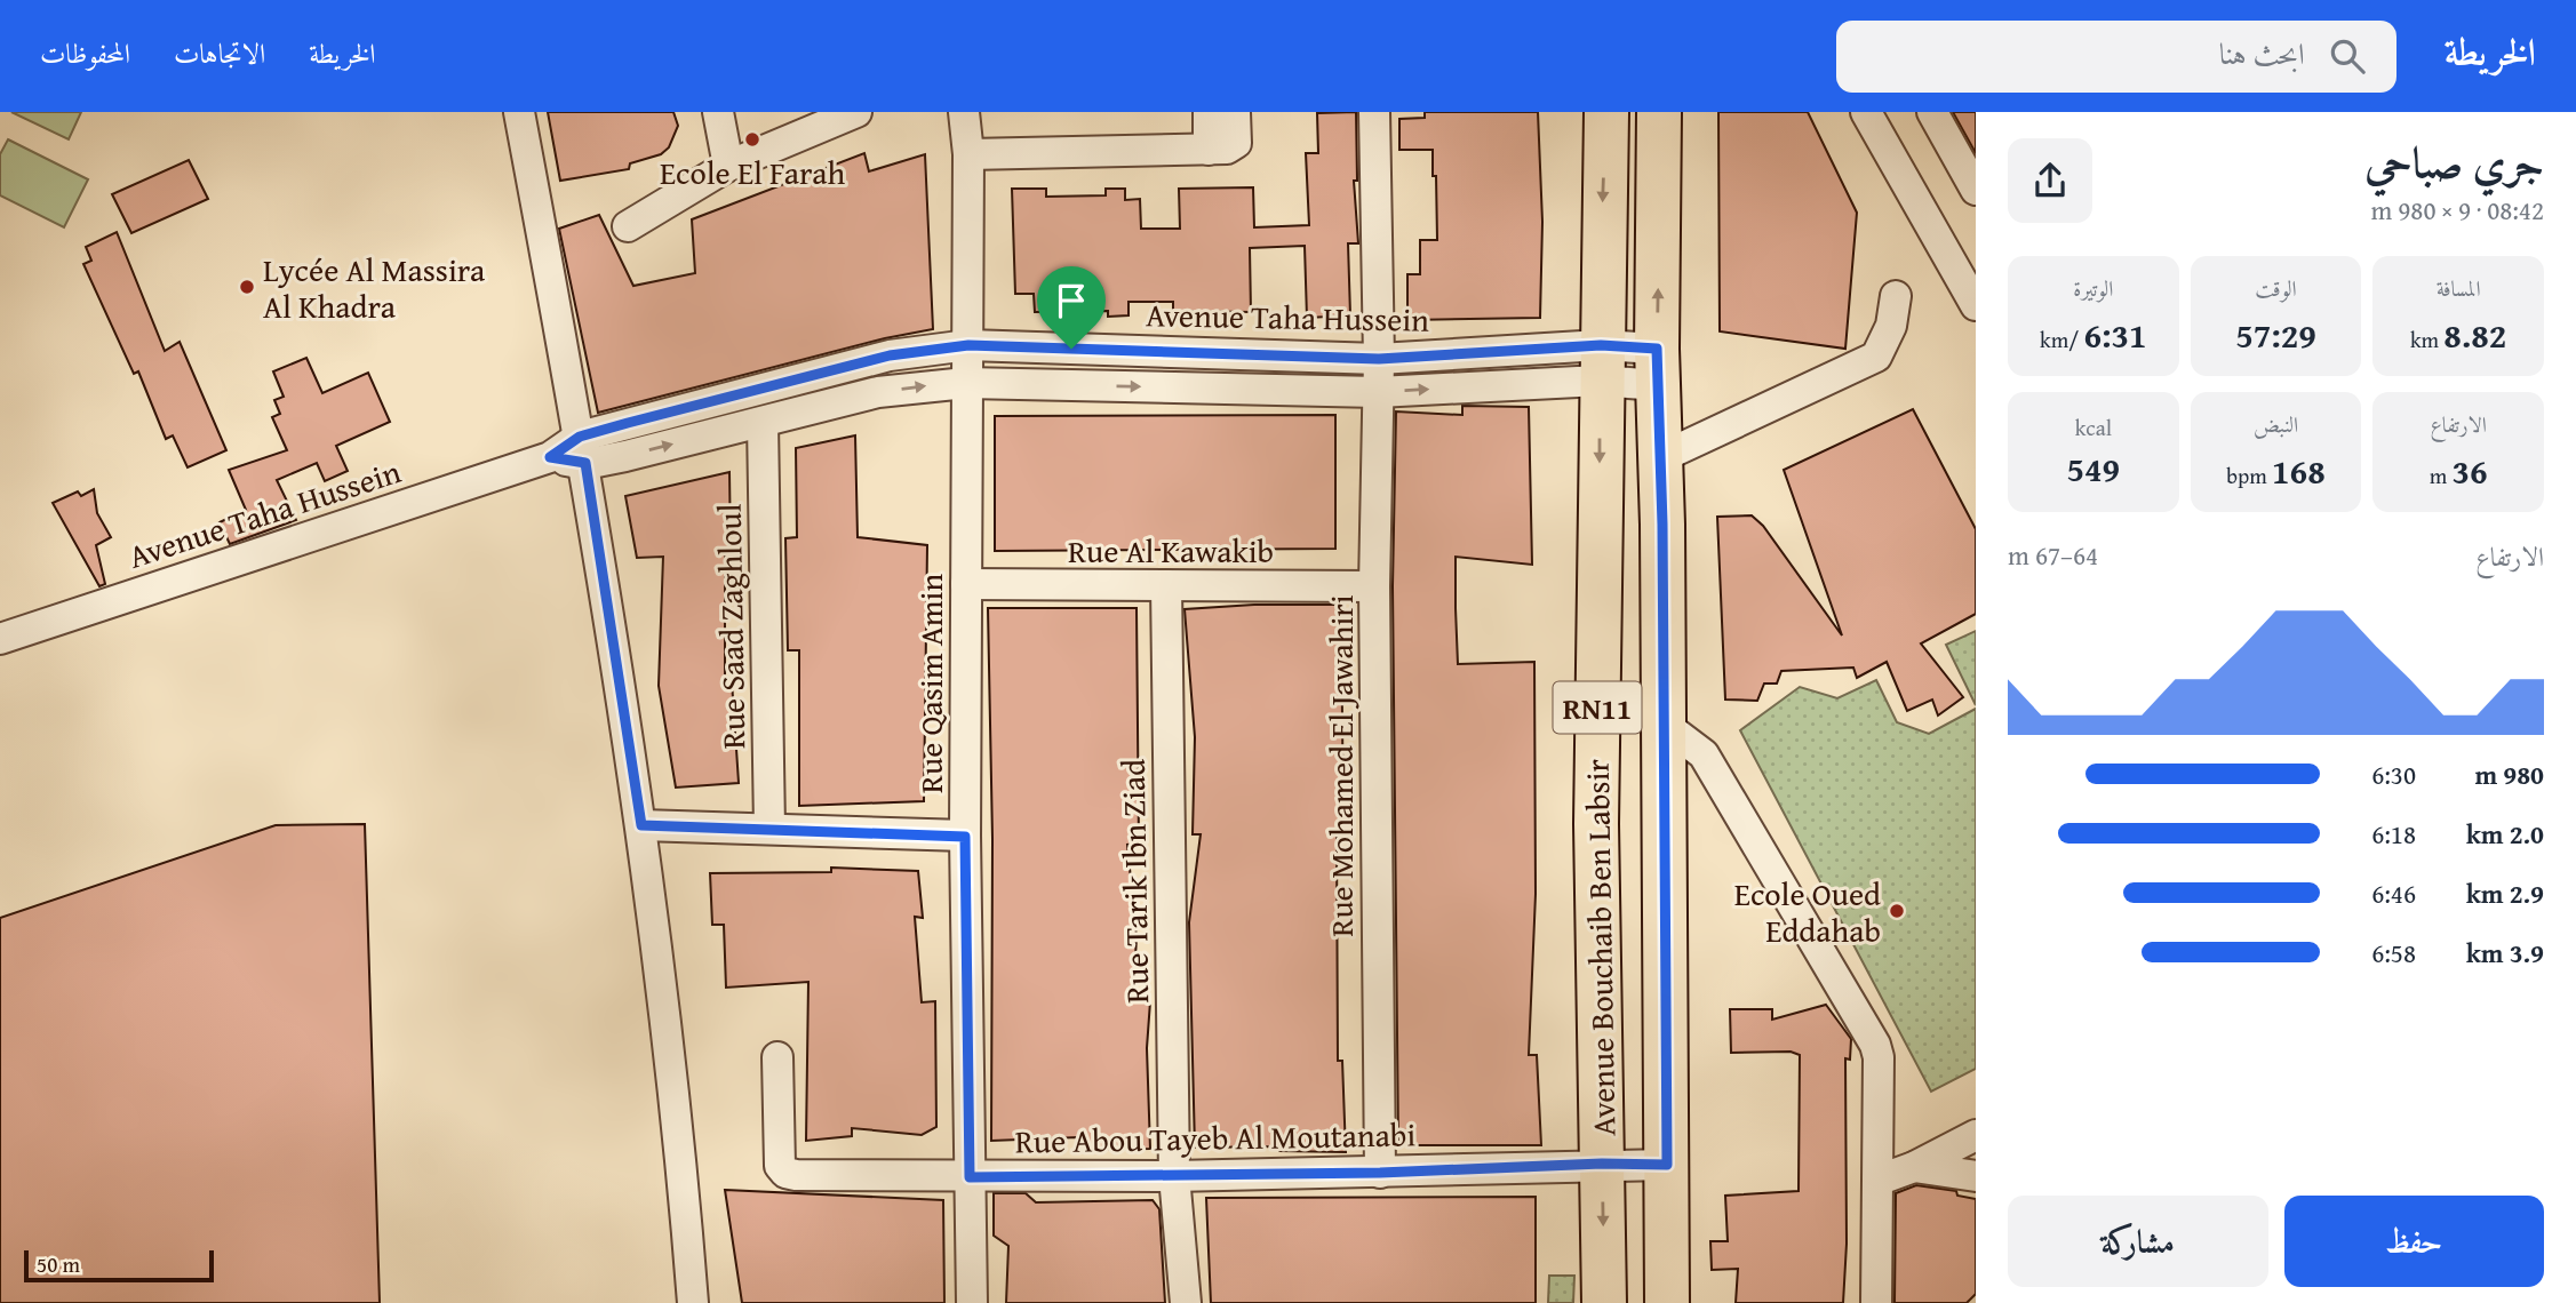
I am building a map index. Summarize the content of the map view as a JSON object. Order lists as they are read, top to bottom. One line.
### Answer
{"streets":{"main road":["RN11","Avenue Bouchaib Ben Labsir"],"street":["Avenue Taha Hussein","Rue Al Kawakib","Rue Saad Zaghloul","Rue Qasim Amin","Rue Mohamed El Jawahiri","Rue Tarik Ibn Ziad","Rue Abou Tayeb Al Moutanabi"]},"crossings":[["Avenue Taha Hussein","Rue Saad Zaghloul"],["Avenue Taha Hussein","Rue Qasim Amin"],["Avenue Taha Hussein","Rue Mohamed El Jawahiri"],["Avenue Taha Hussein","Avenue Bouchaib Ben Labsir"],["Rue Al Kawakib","Rue Qasim Amin"],["Rue Al Kawakib","Rue Mohamed El Jawahiri"],["Rue Al Kawakib","Rue Tarik Ibn Ziad"],["Rue Qasim Amin","Rue Abou Tayeb Al Moutanabi"],["Rue Mohamed El Jawahiri","Rue Abou Tayeb Al Moutanabi"],["Rue Tarik Ibn Ziad","Rue Abou Tayeb Al Moutanabi"],["Avenue Bouchaib Ben Labsir","Rue Abou Tayeb Al Moutanabi"]],"places":["Ecole El Farah","Lycée Al Massira Al Khadra","Ecole Oued Eddahab"],"scale_bar":"50 m","page":{"header":"الخريطة","search":"ابحث هنا","nav":["الخريطة","الاتجاهات","المحفوظات"],"heading":["جري صباحي","08:42 · 9 × 980 m"],"stats":[["المسافة","8.82 km"],["الوقت","57:29"],["الوتيرة","6:31 /km"],["الارتفاع","36 m"],["النبض","168 bpm"],["kcal","549"]],"chart":["الارتفاع","64–67 m"],"list":[{"name":"980 m","note":"6:30"},{"name":"2.0 km","note":"6:18"},{"name":"2.9 km","note":"6:46"},{"name":"3.9 km","note":"6:58"}],"buttons":["حفظ","مشاركة"],"scale":"50 m"}}
